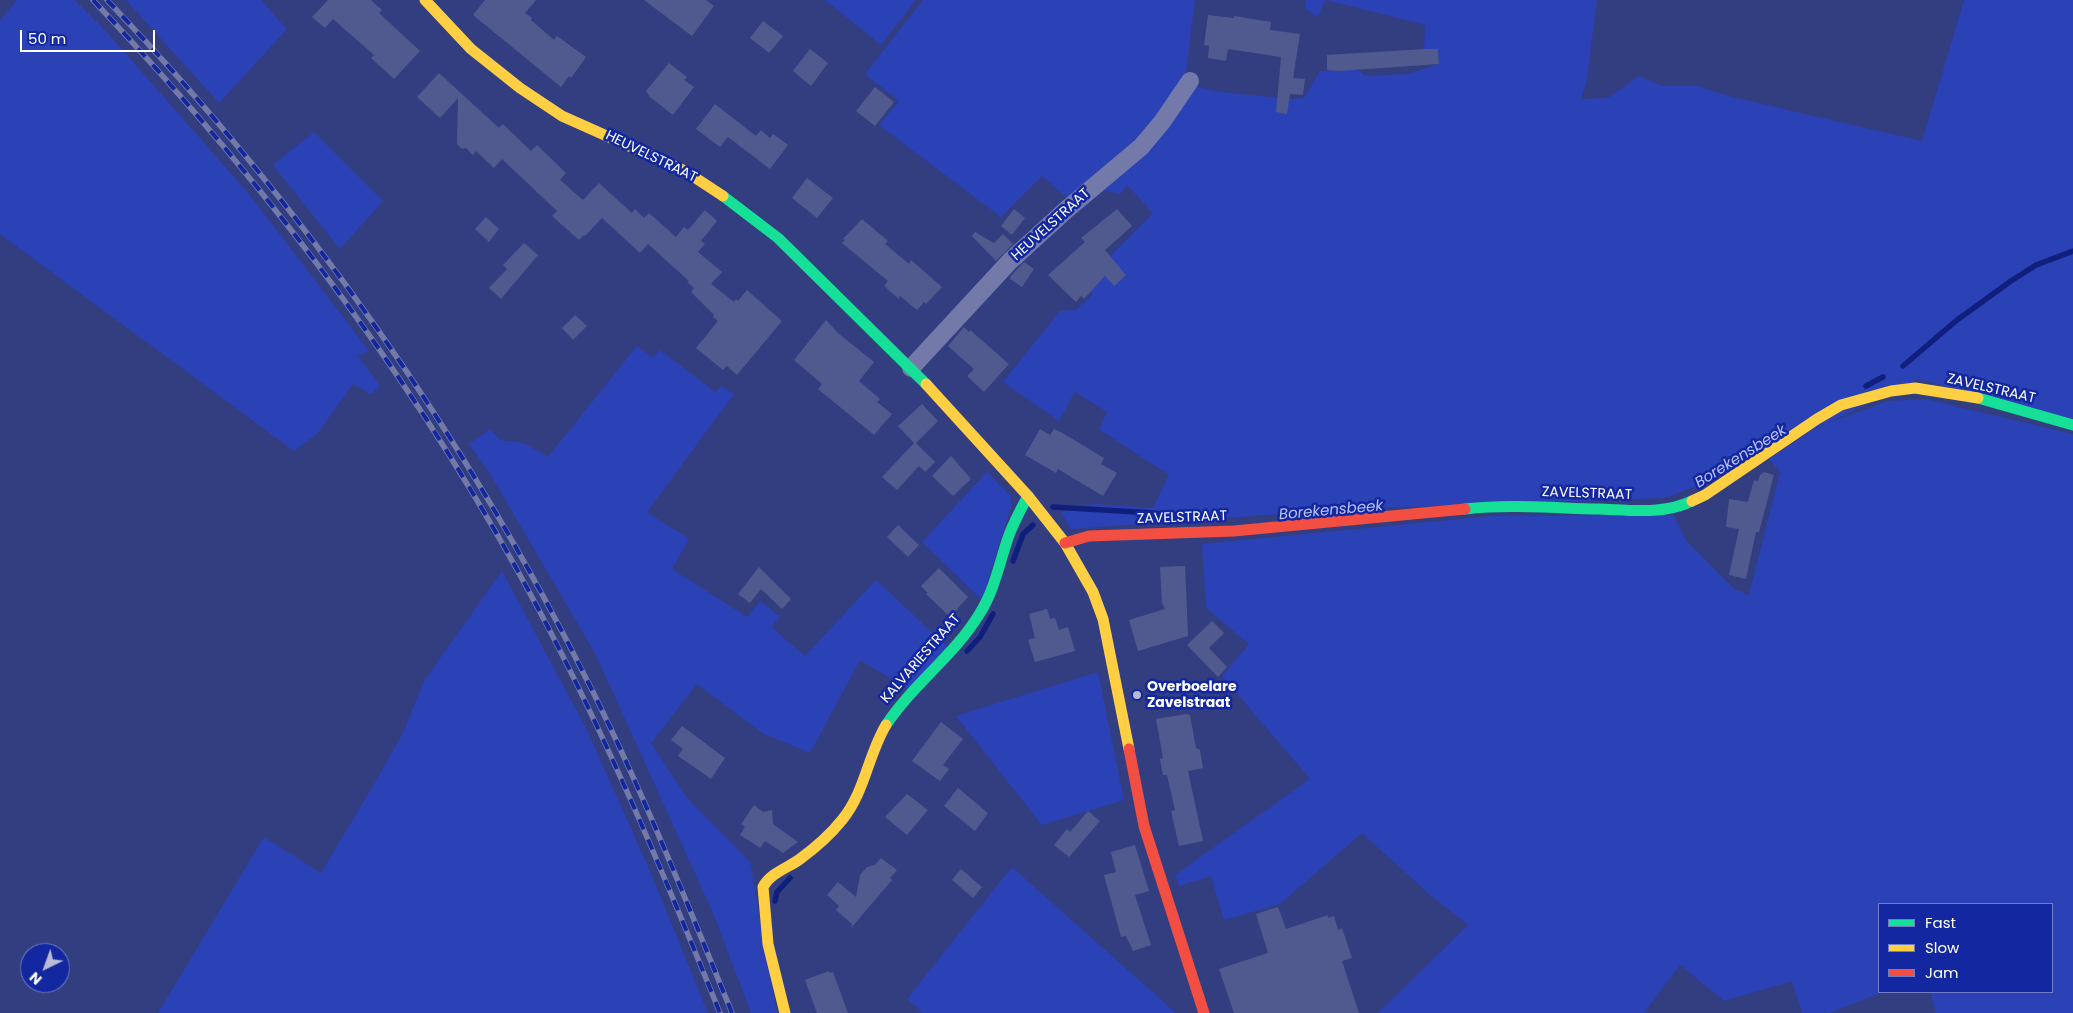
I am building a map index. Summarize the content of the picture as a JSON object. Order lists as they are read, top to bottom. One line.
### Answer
{"streets":{"street":["HEUVELSTRAAT","ZAVELSTRAAT","KALVARIESTRAAT"]},"crossings":[["HEUVELSTRAAT","ZAVELSTRAAT"],["HEUVELSTRAAT","KALVARIESTRAAT"]],"water":["Borekensbeek"],"places":["Overboelare Zavelstraat"],"legend":["Fast","Slow","Jam"],"scale_bar":"50 m","north":"bottom left"}
